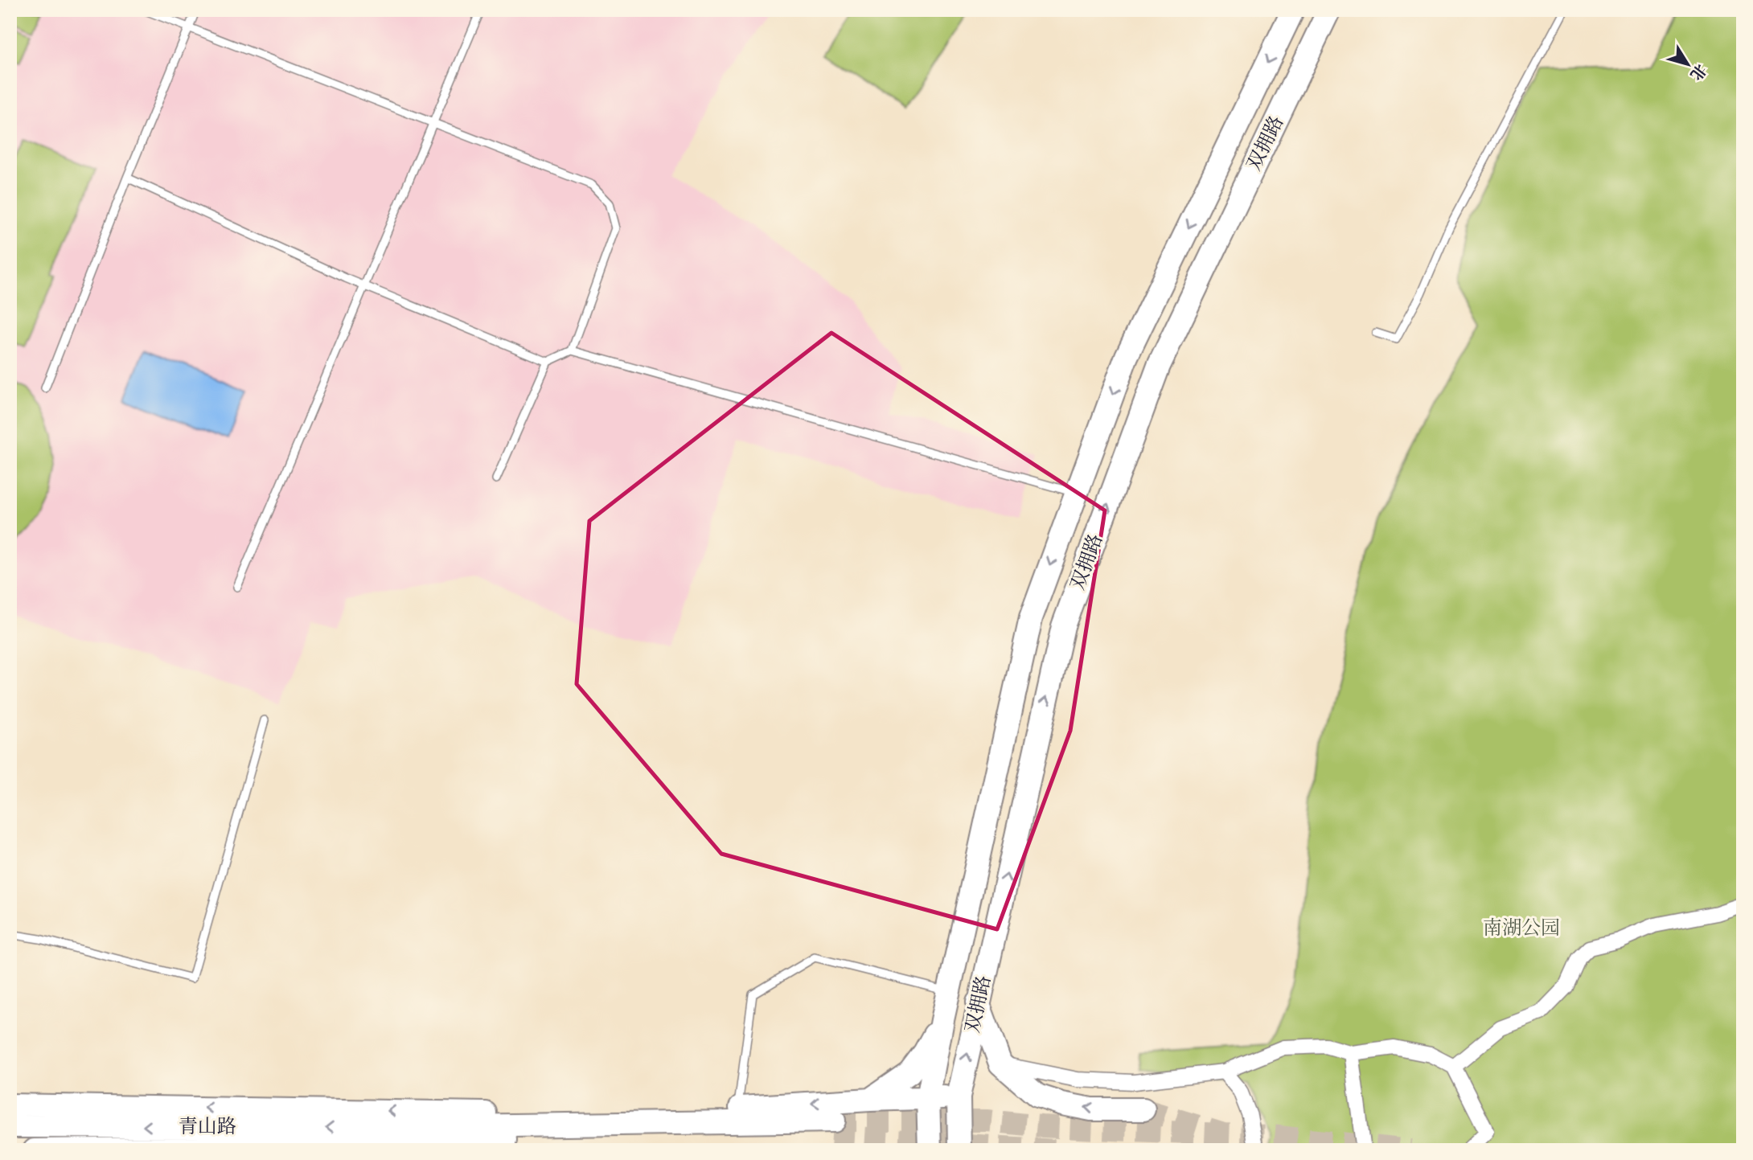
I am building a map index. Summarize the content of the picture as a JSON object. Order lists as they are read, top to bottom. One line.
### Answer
{"streets":{"main road":["双拥路","青山路"]},"parks":["南湖公园"],"north":"bottom right"}
